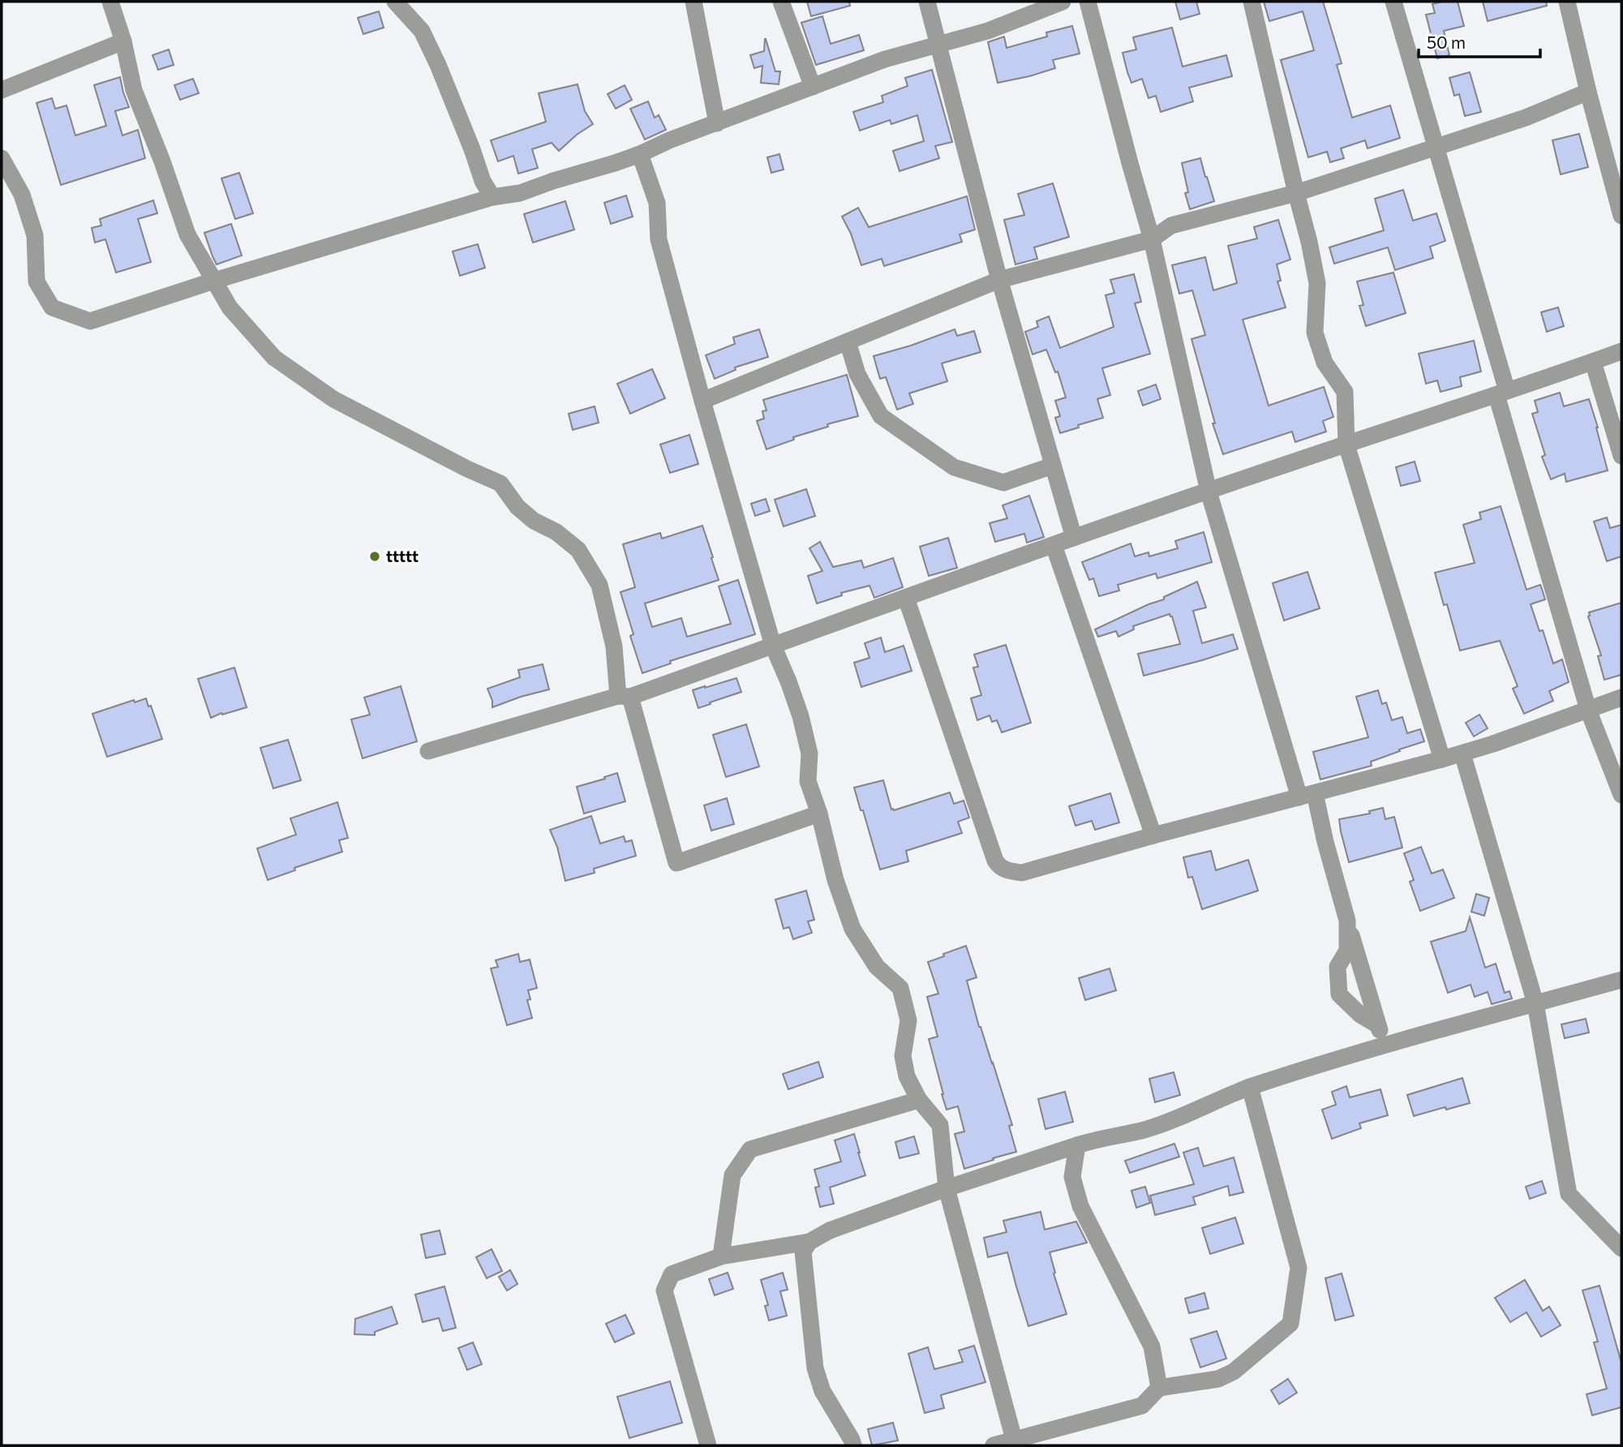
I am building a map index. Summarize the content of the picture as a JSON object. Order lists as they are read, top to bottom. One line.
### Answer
{"places":["ttttt"],"scale_bar":"50 m"}
